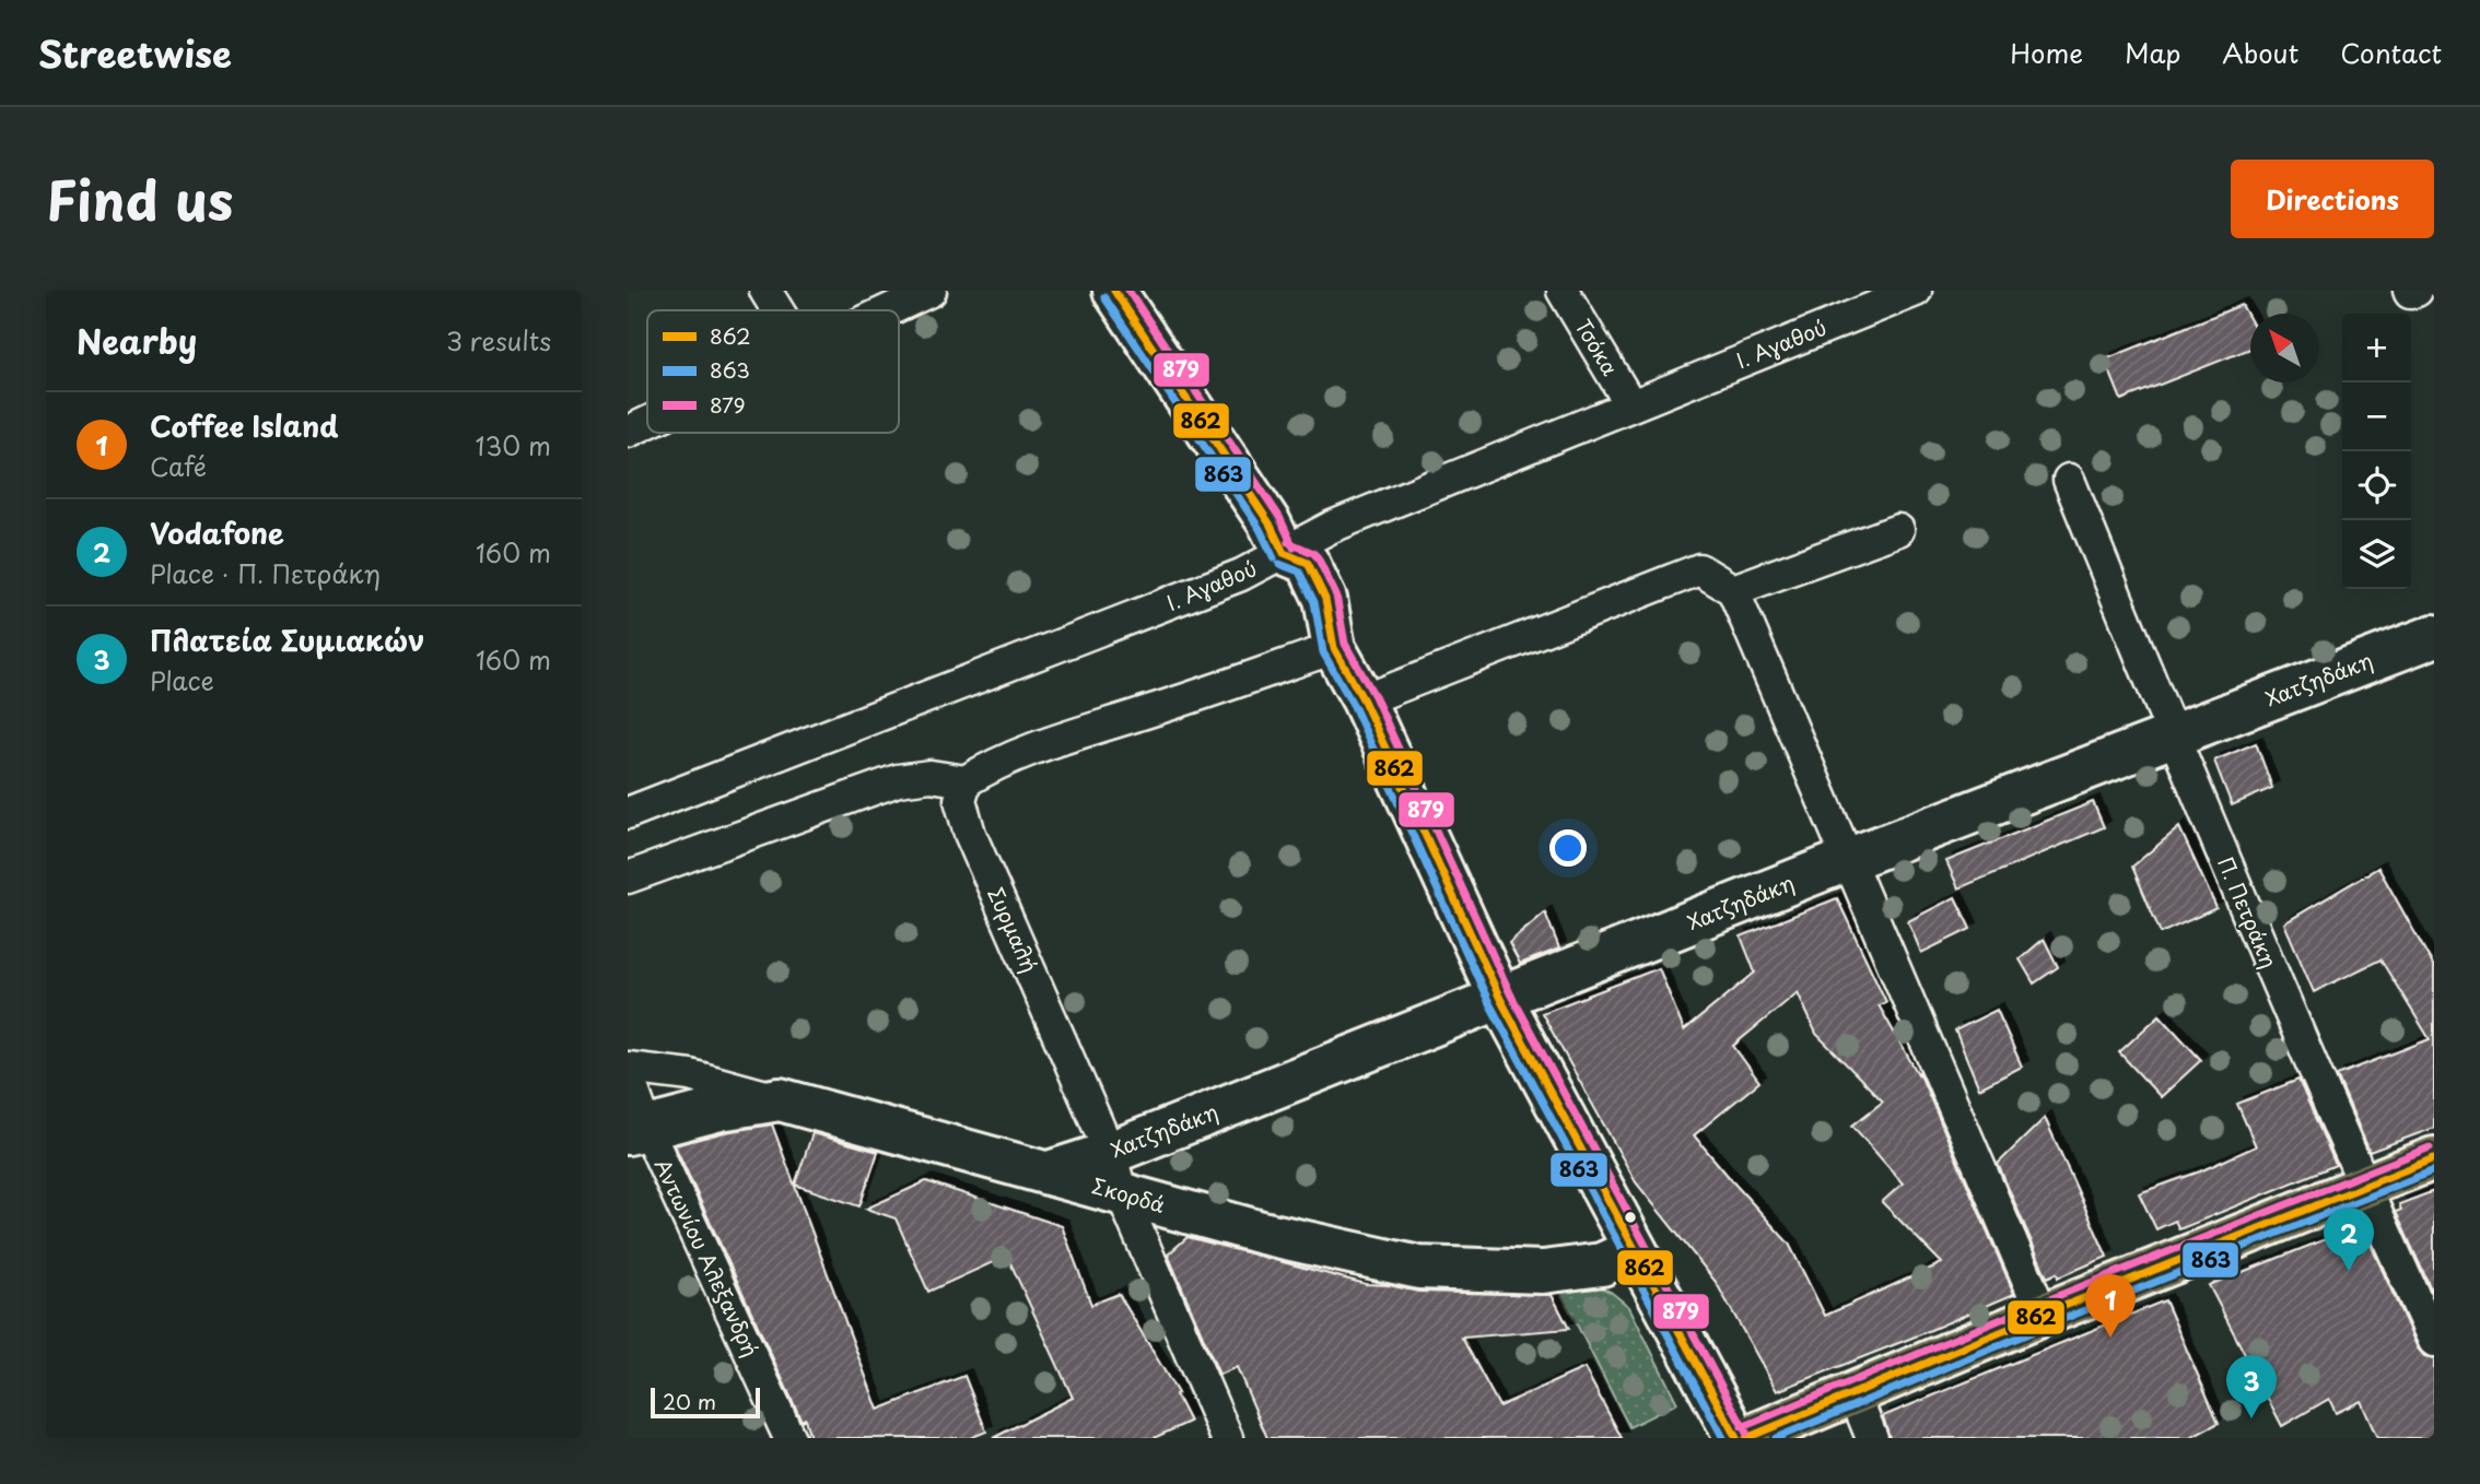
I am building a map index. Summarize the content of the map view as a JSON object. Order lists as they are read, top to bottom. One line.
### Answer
{"streets":{"street":["Ι. Αγαθού","Τσόκα","Χατζηδάκη","Π. Πετράκη","Συρμαλή","Σκορδά","Αντωνίου Αλεξανδρή"]},"crossings":[["Ι. Αγαθού","Τσόκα"],["Χατζηδάκη","Π. Πετράκη"],["Χατζηδάκη","Συρμαλή"],["Χατζηδάκη","Σκορδά"],["Συρμαλή","Σκορδά"],["Σκορδά","Αντωνίου Αλεξανδρή"]],"lines":["transit line 862","transit line 879","transit line 863"],"legend":["862","863","879"],"scale_bar":"20 m","north":"top left","page":{"header":"Streetwise","nav":["Home","Map","About","Contact"],"title":"Find us","buttons":"Directions","heading":["Nearby","3 results"],"map_buttons":["+","−"],"list":[{"mark":"1","name":"Coffee Island","note":"Café","value":"130 m"},{"mark":"2","name":"Vodafone","note":"Place · Π. Πετράκη","value":"160 m"},{"mark":"3","name":"Πλατεία Συμιακών","note":"Place","value":"160 m"}],"pins":["2","1","3"],"scale":"20 m"}}
